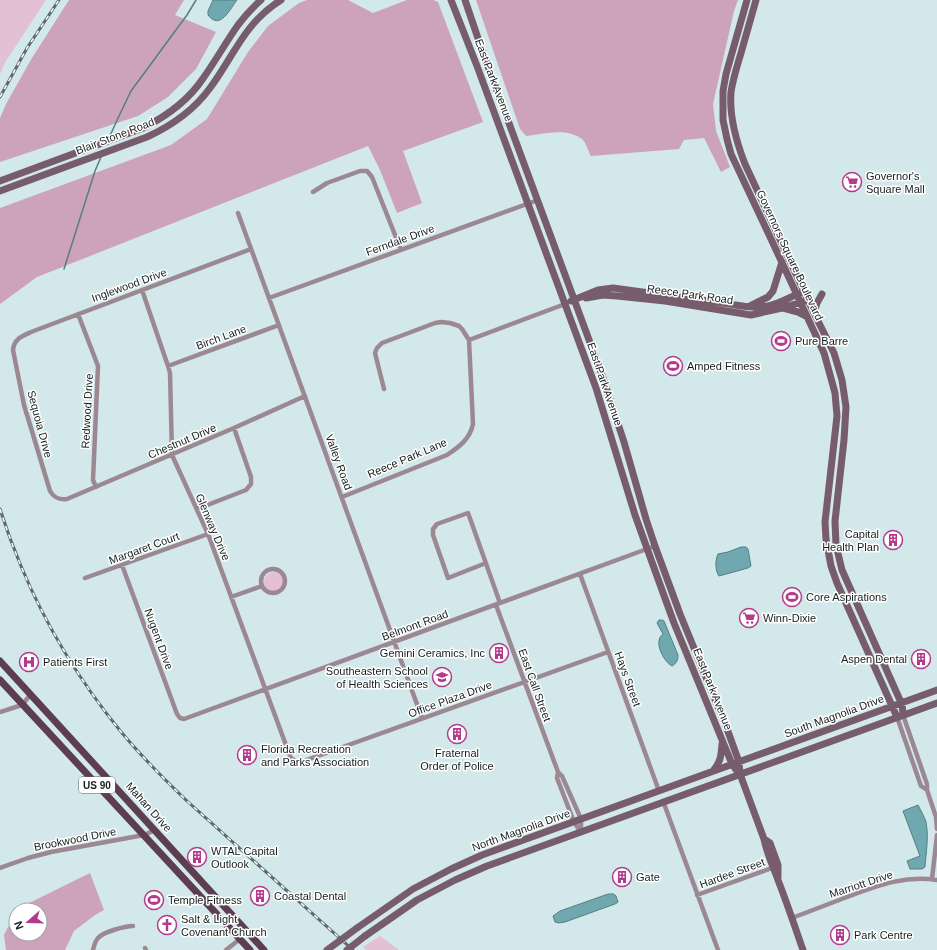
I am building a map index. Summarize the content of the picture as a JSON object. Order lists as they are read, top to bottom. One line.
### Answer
{"streets":{"main road":["East Park Avenue","Blair Stone Road","Governors Square Boulevard","Reece Park Road","South Magnolia Drive","US 90","Mahan Drive","North Magnolia Drive"],"street":["Ferndale Drive","Inglewood Drive","Birch Lane","Redwood Drive","Sequoia Drive","Chestnut Drive","Reece Park Lane","Valley Road","Glenway Drive","Margaret Court","Belmont Road","Nugent Drive","Hays Street","East Call Street","Office Plaza Drive","Brookwood Drive","Hardee Street","Marriott Drive"]},"crossings":[["East Park Avenue","Ferndale Drive"],["East Park Avenue","Reece Park Road"],["East Park Avenue","Belmont Road"],["East Park Avenue","South Magnolia Drive"],["East Park Avenue","North Magnolia Drive"],["East Park Avenue","Hardee Street"],["East Park Avenue","Marriott Drive"],["Ferndale Drive","Valley Road"],["Governors Square Boulevard","Reece Park Road"],["Governors Square Boulevard","South Magnolia Drive"],["Inglewood Drive","Redwood Drive"],["Inglewood Drive","Sequoia Drive"],["Inglewood Drive","Valley Road"],["Inglewood Drive","Glenway Drive"],["Birch Lane","Valley Road"],["Birch Lane","Glenway Drive"],["Redwood Drive","Chestnut Drive"],["Sequoia Drive","Chestnut Drive"],["Chestnut Drive","Valley Road"],["Chestnut Drive","Glenway Drive"],["Reece Park Lane","Valley Road"],["Valley Road","Belmont Road"],["Valley Road","Office Plaza Drive"],["Glenway Drive","Margaret Court"],["Glenway Drive","Belmont Road"],["Glenway Drive","Office Plaza Drive"],["Margaret Court","Nugent Drive"],["Belmont Road","Nugent Drive"],["Belmont Road","Hays Street"],["Belmont Road","East Call Street"],["Hays Street","Office Plaza Drive"],["Hays Street","North Magnolia Drive"],["East Call Street","Office Plaza Drive"],["East Call Street","North Magnolia Drive"],["South Magnolia Drive","North Magnolia Drive"],["Mahan Drive","Brookwood Drive"]],"places":{"supermarket":["Governor's Square Mall","Winn-Dixie"],"sports":["Pure Barre","Amped Fitness","Core Aspirations","Temple Fitness"],"building":["Capital Health Plan","Gemini Ceramics, Inc","Aspen Dental","Fraternal Order of Police","Florida Recreation and Parks Association","WTAL Capital Outlook","Gate","Coastal Dental","Park Centre"],"hospital":["Patients First"],"school or university":["Southeastern School of Health Sciences"],"church":["Salt & Light Covenant Church"]},"north":"left"}
